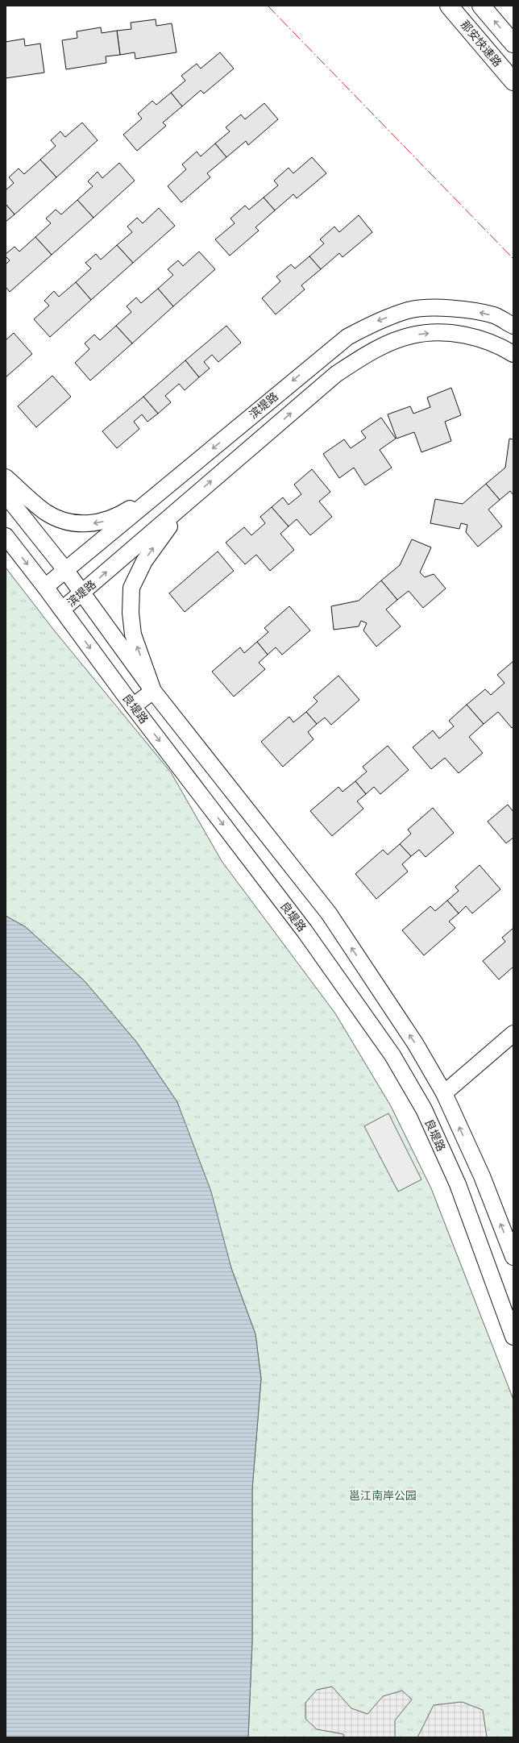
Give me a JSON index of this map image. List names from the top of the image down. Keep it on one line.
{"streets":{"highway":["那安快速路"],"main road":["滨堤路","良堤路"]},"crossings":[["滨堤路","良堤路"]],"parks":["邕江南岸公园"]}
